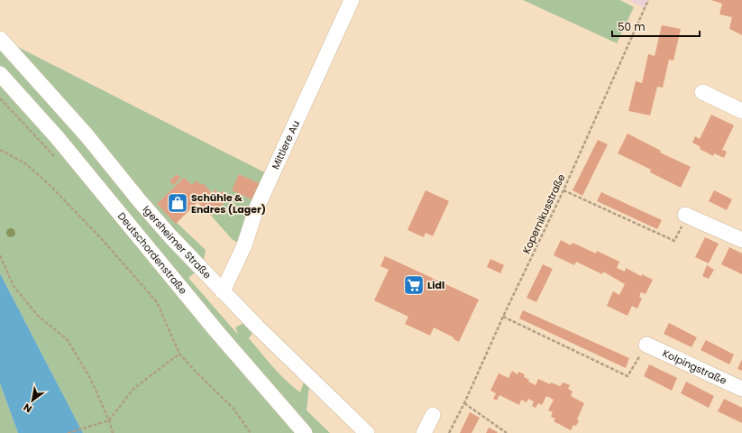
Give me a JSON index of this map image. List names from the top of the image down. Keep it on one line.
{"streets":{"street":["Mittlere Au","Igersheimer Straße","Deutschordenstraße","Kolpingstraße"],"path":["Kopernikusstraße"]},"crossings":[["Mittlere Au","Igersheimer Straße"]],"places":{"shop":["Schühle & Endres (Lager)"],"supermarket":["Lidl"]},"scale_bar":"50 m","north":"bottom left"}
